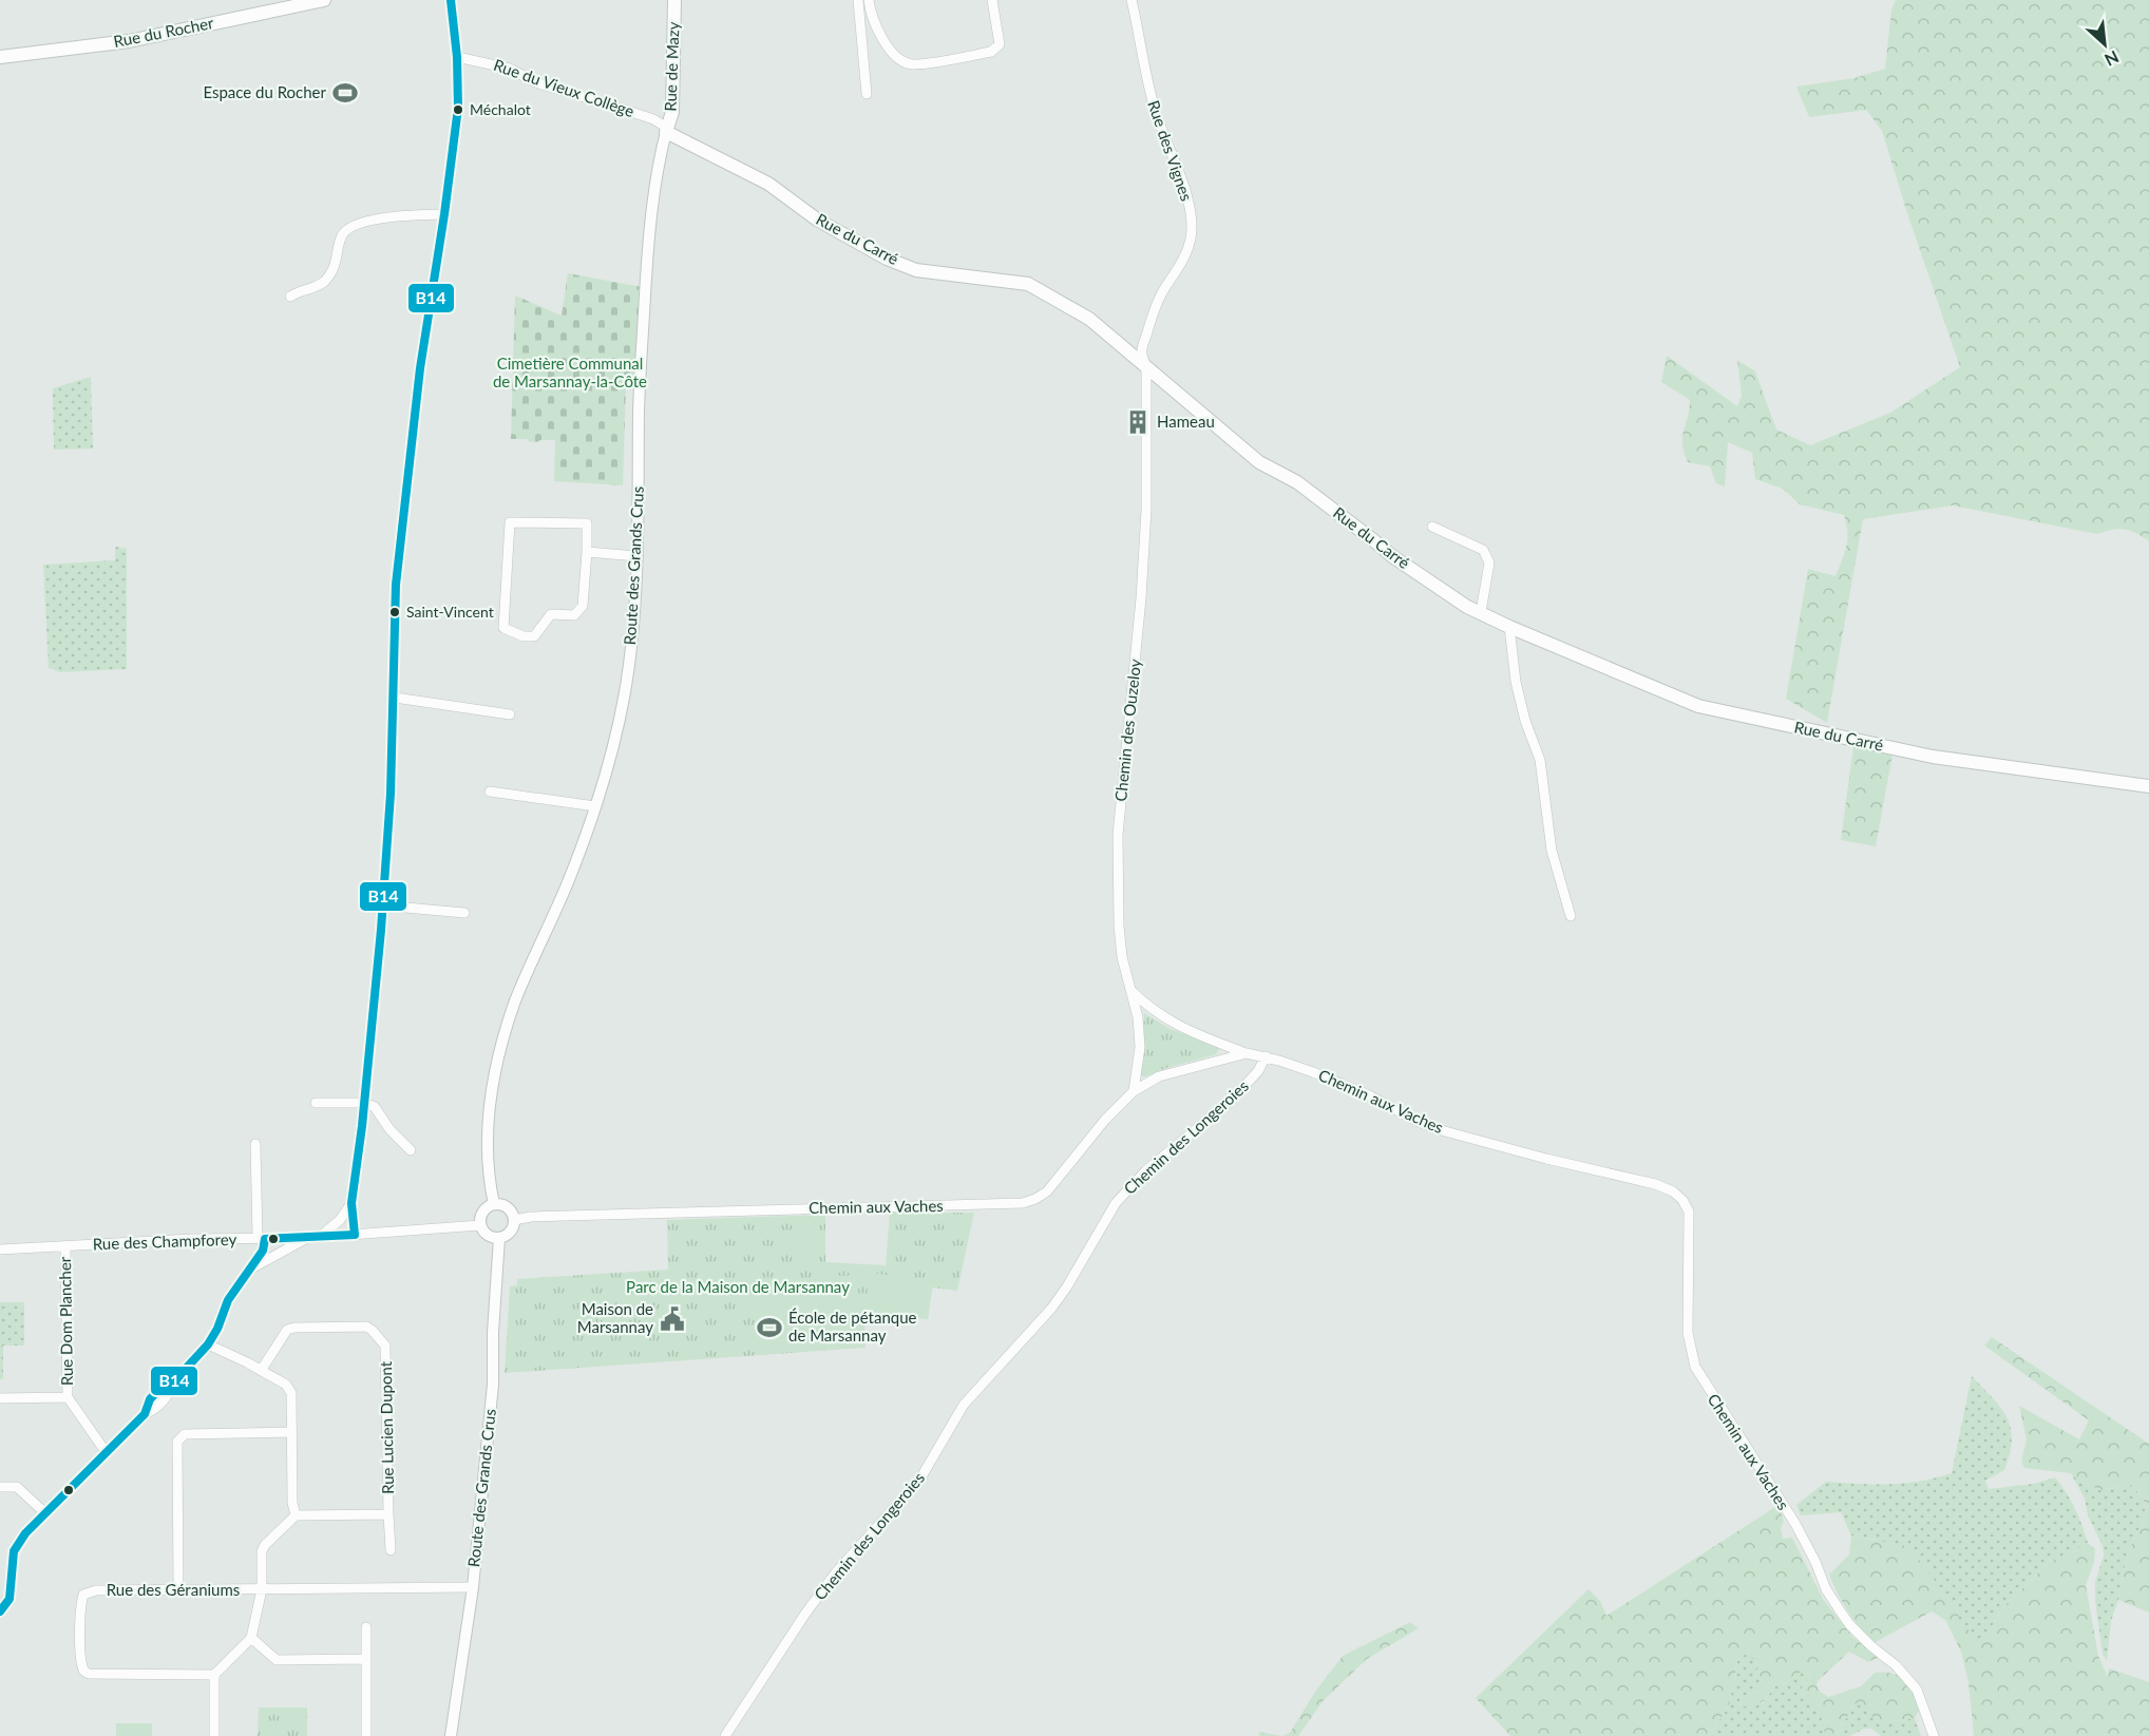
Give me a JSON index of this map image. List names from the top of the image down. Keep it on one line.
{"streets":{"main road":["Rue du Rocher","Rue de Mazy","Rue du Carré"],"street":["Rue du Vieux Collège","Rue des Vignes","Route des Grands Crus","Chemin des Ouzeloy","Chemin aux Vaches","Chemin des Longeroies","Rue des Champforey","Rue Dom Plancher","Rue Lucien Dupont","Rue des Géraniums"]},"crossings":[["Rue de Mazy","Rue du Vieux Collège"],["Rue de Mazy","Rue du Carré"],["Rue de Mazy","Route des Grands Crus"],["Rue du Vieux Collège","Rue du Carré"],["Rue du Vieux Collège","Route des Grands Crus"],["Rue des Vignes","Rue du Carré"],["Rue des Vignes","Chemin des Ouzeloy"],["Rue du Carré","Route des Grands Crus"],["Rue du Carré","Chemin des Ouzeloy"],["Route des Grands Crus","Chemin aux Vaches"],["Route des Grands Crus","Rue des Champforey"],["Route des Grands Crus","Rue des Géraniums"],["Chemin des Ouzeloy","Chemin aux Vaches"],["Chemin aux Vaches","Chemin des Longeroies"],["Chemin aux Vaches","Rue des Champforey"],["Rue des Champforey","Rue Dom Plancher"]],"parks":["Cimetière Communal de Marsannay-la-Côte","Parc de la Maison de Marsannay"],"places":{"sports":["Espace du Rocher","École de pétanque de Marsannay"],"other":["Méchalot","Saint-Vincent"],"building":["Hameau"],"public building":["Maison de Marsannay"]},"lines":["transit line B14"],"north":"bottom right"}
